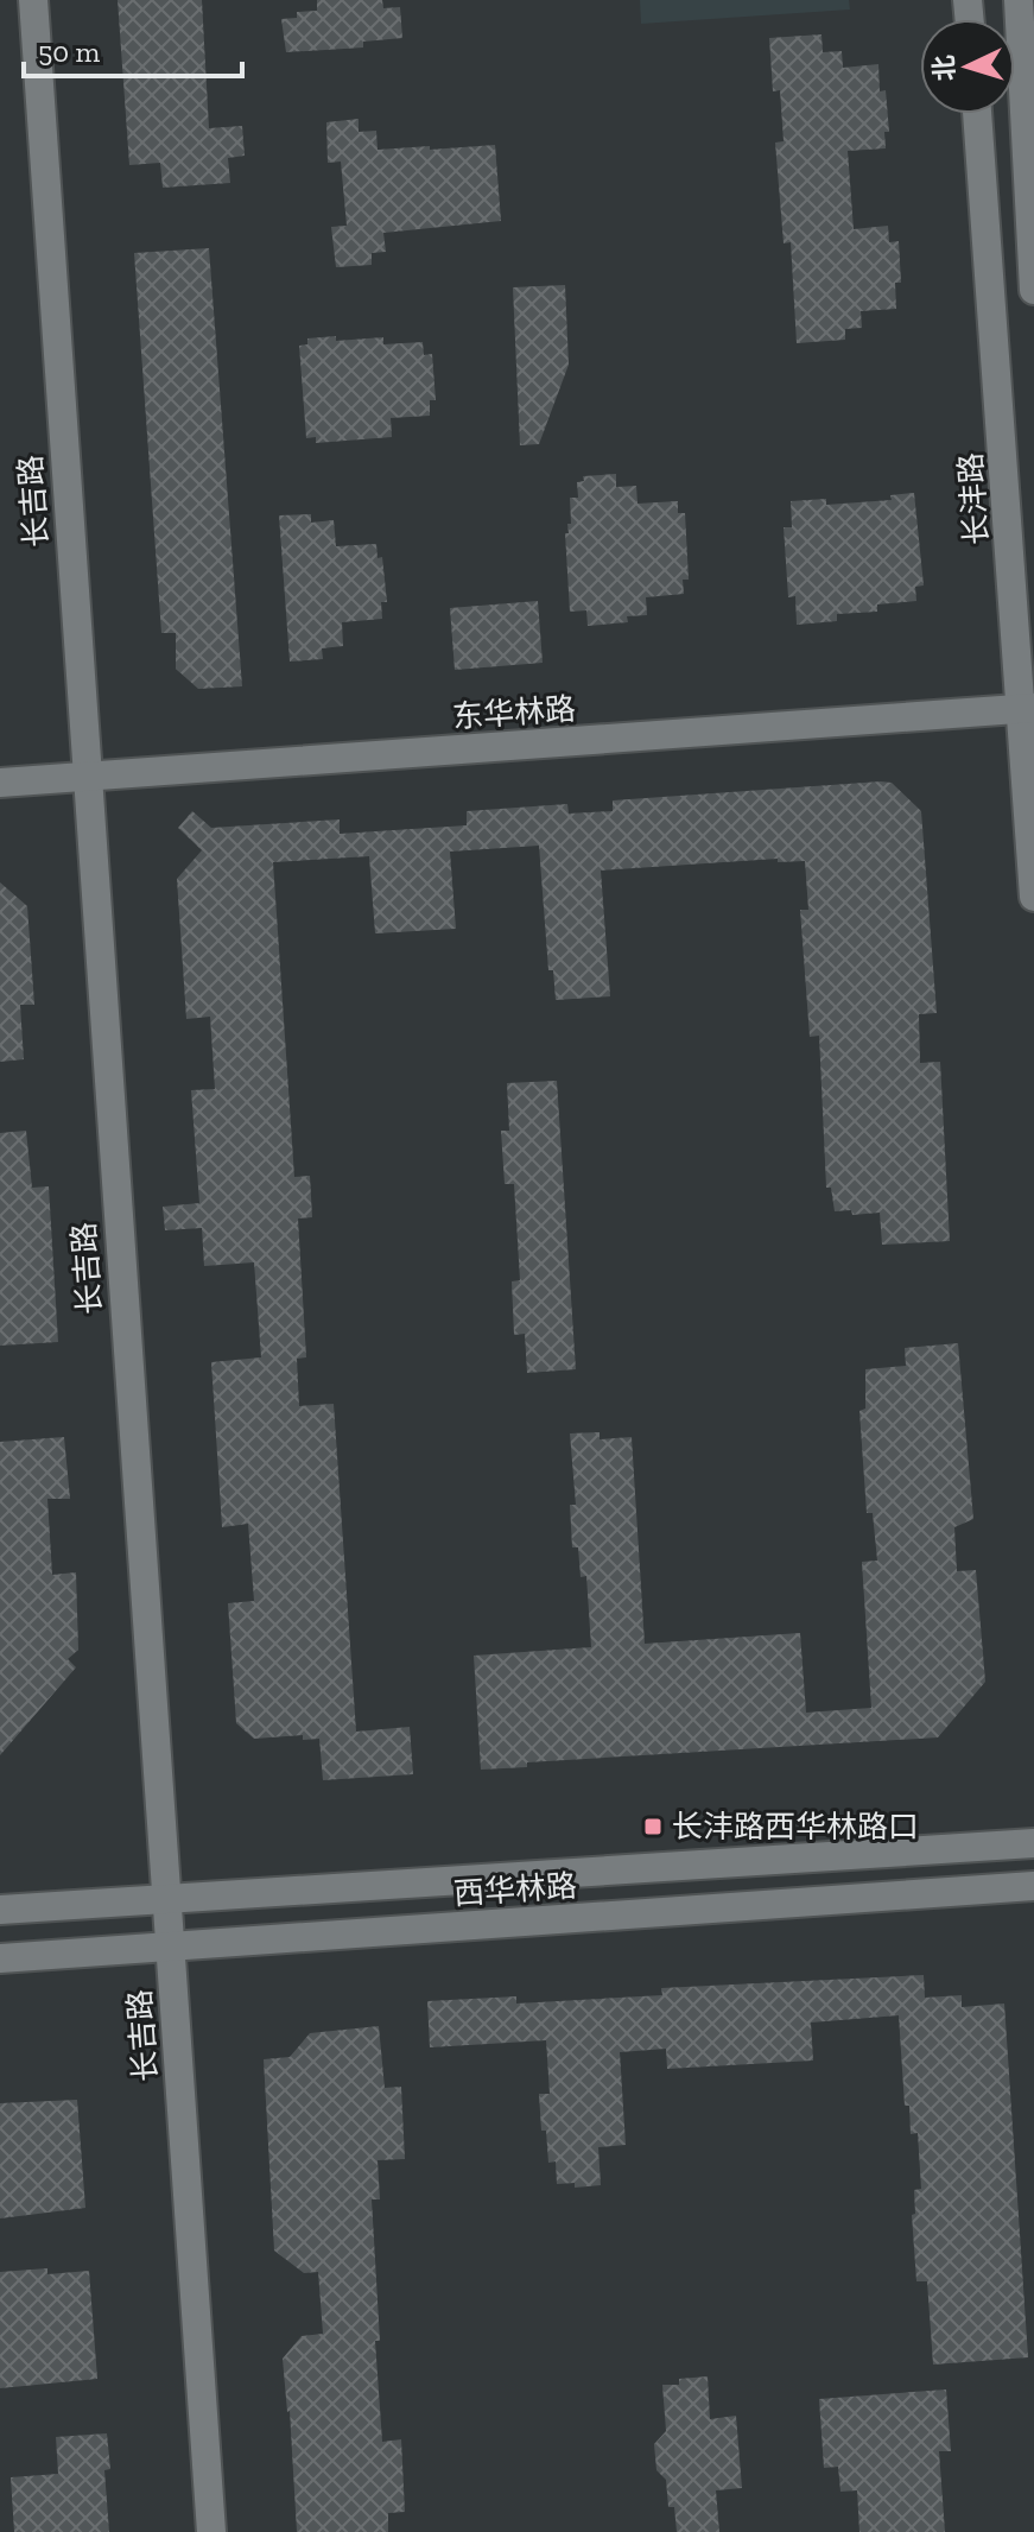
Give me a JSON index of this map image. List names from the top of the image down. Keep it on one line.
{"streets":{"street":["长沣路","长吉路","东华林路","西华林路"]},"crossings":[["长沣路","东华林路"],["长吉路","东华林路"],["长吉路","西华林路"]],"places":{"transit":["长沣路西华林路口"]},"scale_bar":"50 m","north":"left"}
